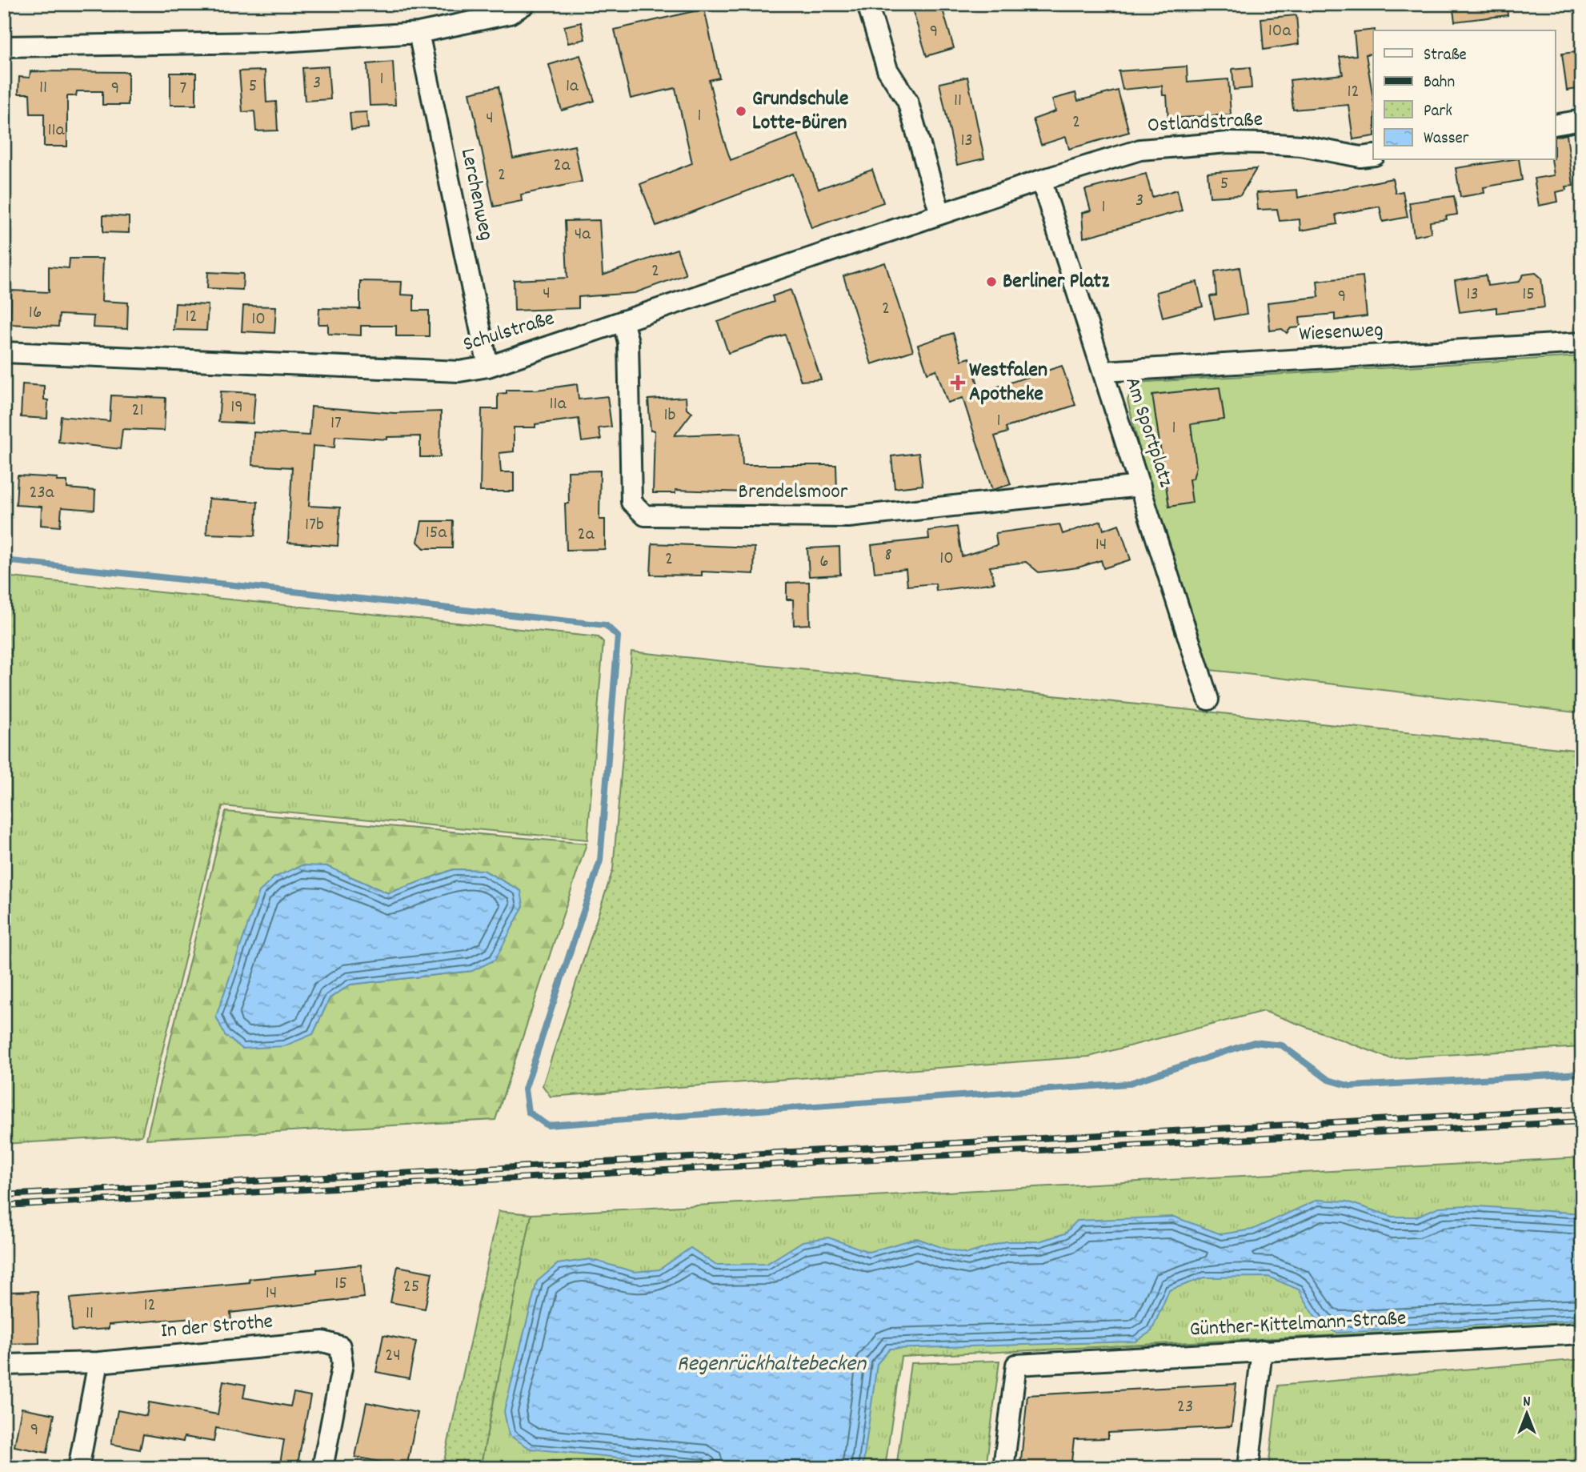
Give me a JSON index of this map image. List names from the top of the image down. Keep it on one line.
{"streets":{"street":["Ostlandstraße","Lerchenweg","Schulstraße","Wiesenweg","Am Sportplatz","Brendelsmoor","Günther-Kittelmann-Straße","In der Strothe"]},"crossings":[["Ostlandstraße","Am Sportplatz"],["Lerchenweg","Schulstraße"],["Schulstraße","Brendelsmoor"],["Wiesenweg","Am Sportplatz"],["Am Sportplatz","Brendelsmoor"]],"water":["Regenrückhaltebecken"],"places":{"other":["Grundschule Lotte-Büren","Berliner Platz"],"health":["Westfalen Apotheke"]},"house_numbers":["10a","9","1","3","5","1a","11","9","7","12","11","1","4","2","11a","13","2a","2","5","3","1","4a","2","4","13","15","9","2","16","12","10","11a","19","21","1b","1","17","1","23a","17b","15a","2a","14","8","10","2","6","15","25","14","12","11","24","23","9"],"legend":["Straße","Bahn","Park","Wasser"],"north":"top"}
